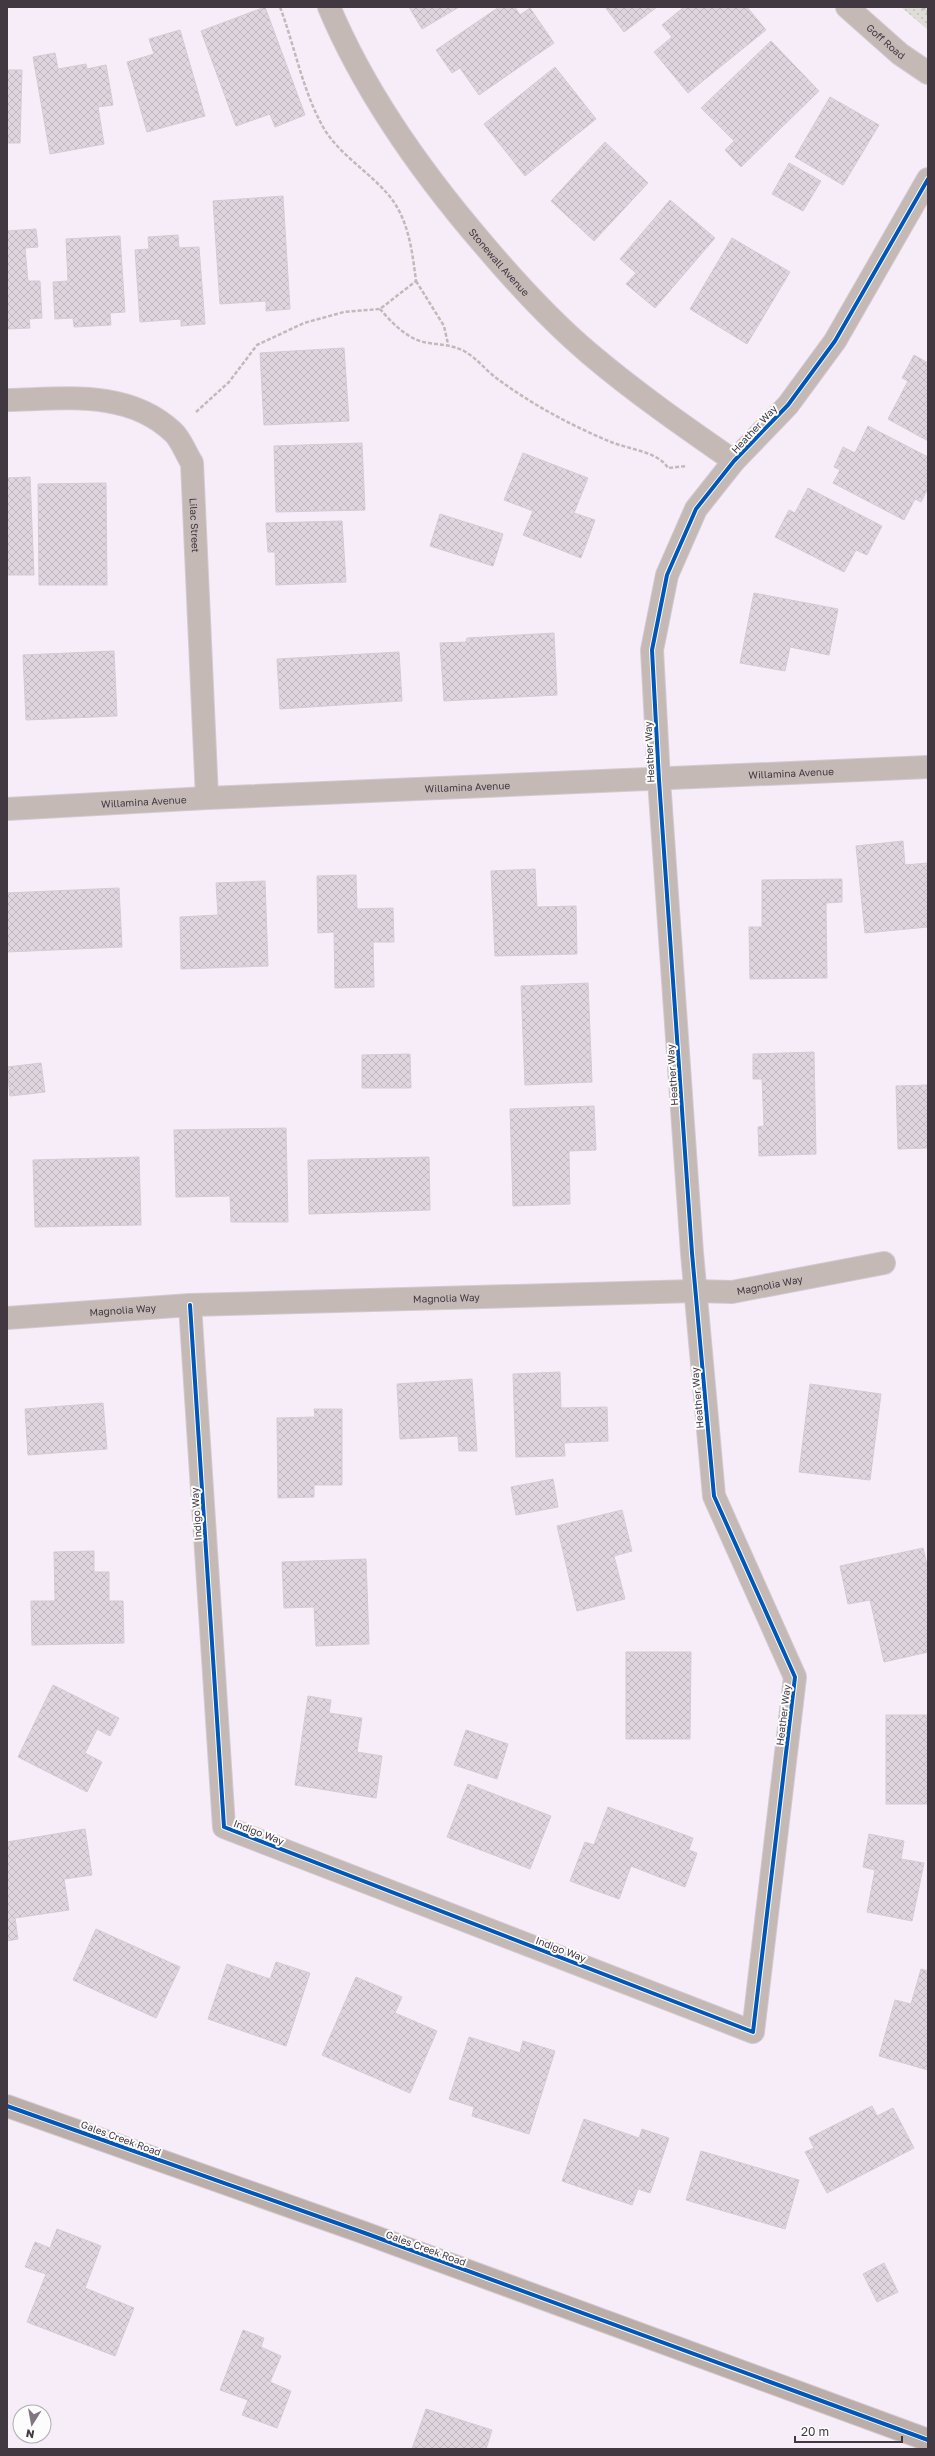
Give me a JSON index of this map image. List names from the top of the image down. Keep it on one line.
{"streets":{"main road":["Gales Creek Road"],"street":["Goff Road","Stonewall Avenue","Heather Way","Lilac Street","Willamina Avenue","Magnolia Way","Indigo Way"]},"crossings":[["Stonewall Avenue","Heather Way"],["Heather Way","Willamina Avenue"],["Heather Way","Magnolia Way"],["Heather Way","Indigo Way"],["Lilac Street","Willamina Avenue"],["Magnolia Way","Indigo Way"]],"scale_bar":"20 m","north":"bottom"}
